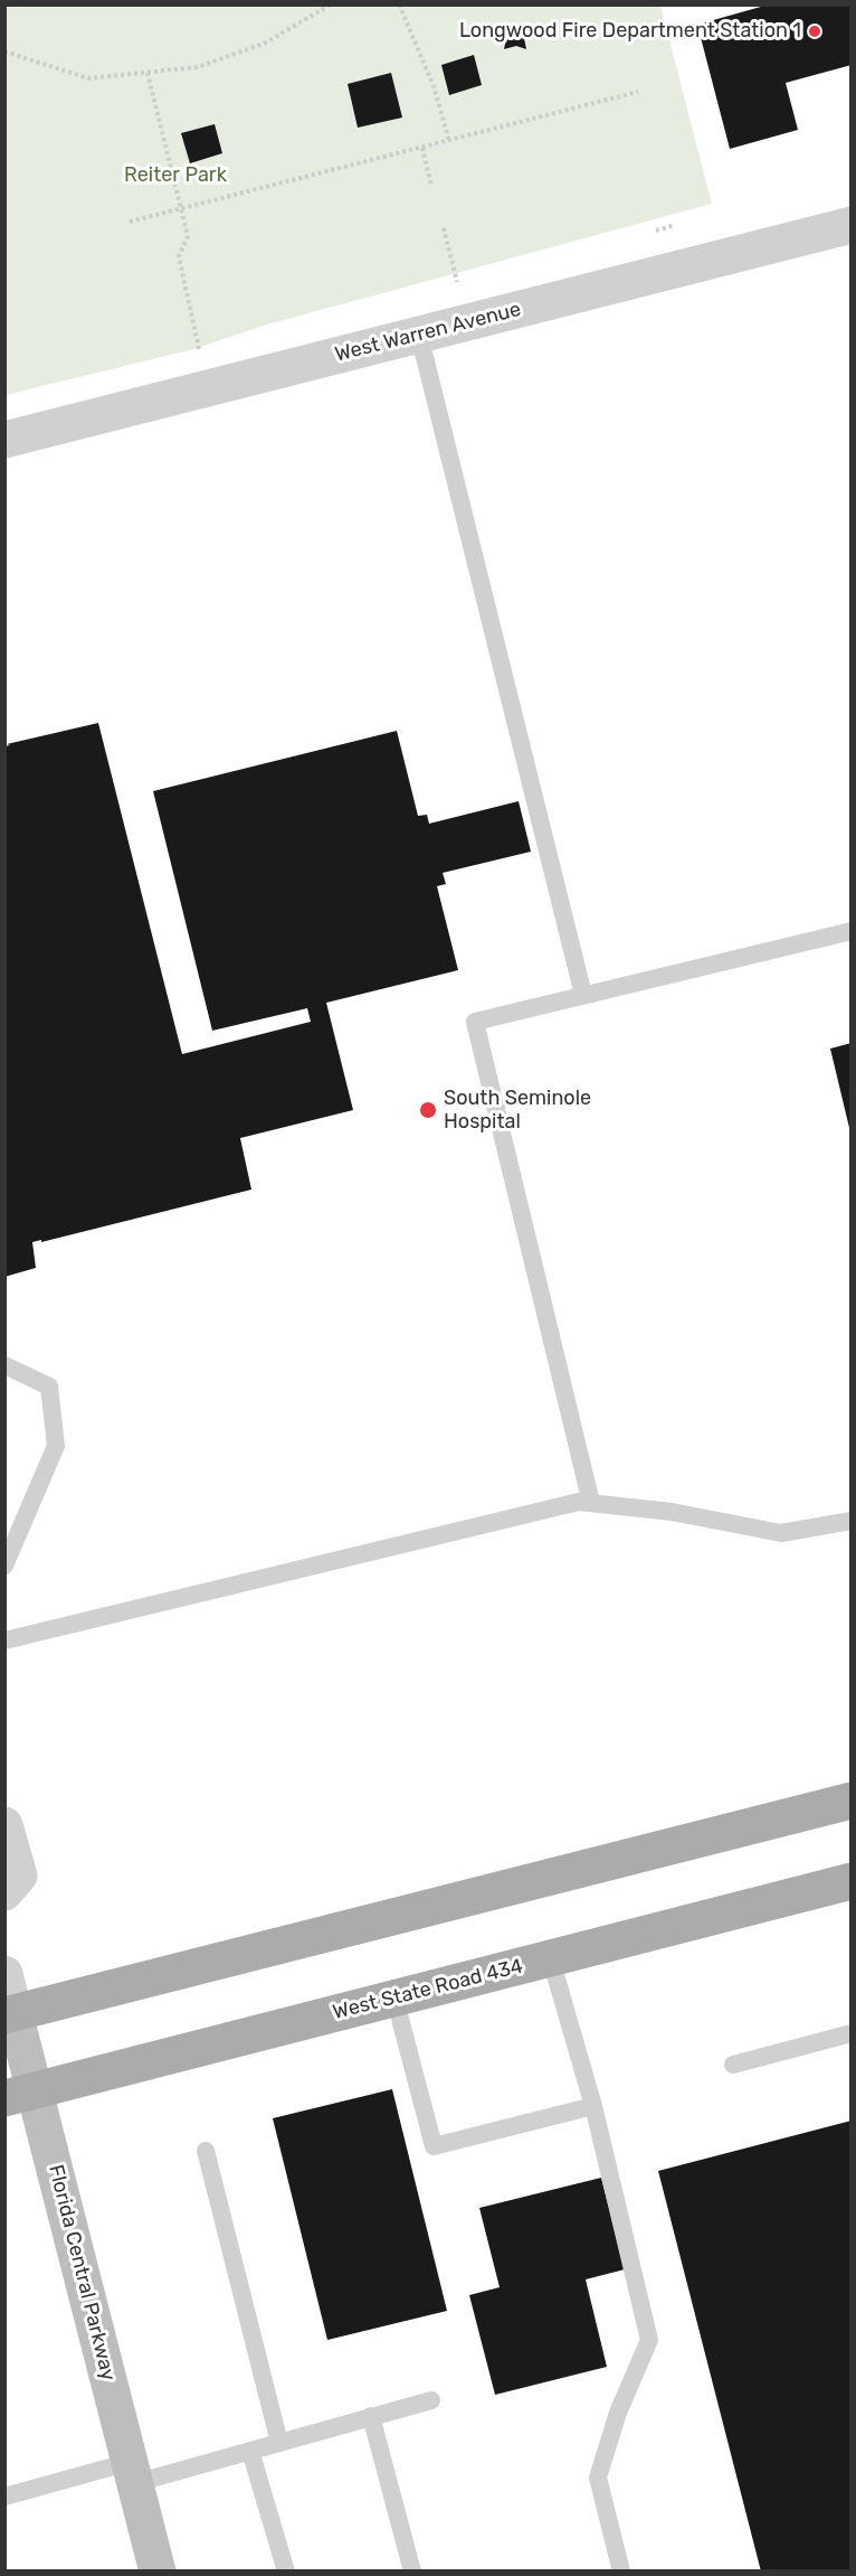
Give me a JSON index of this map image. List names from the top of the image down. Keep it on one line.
{"streets":{"main road":["West State Road 434"],"street":["West Warren Avenue","Florida Central Parkway"]},"crossings":[["West State Road 434","Florida Central Parkway"]],"parks":["Reiter Park"],"places":["Longwood Fire Department Station 1","South Seminole Hospital"]}
